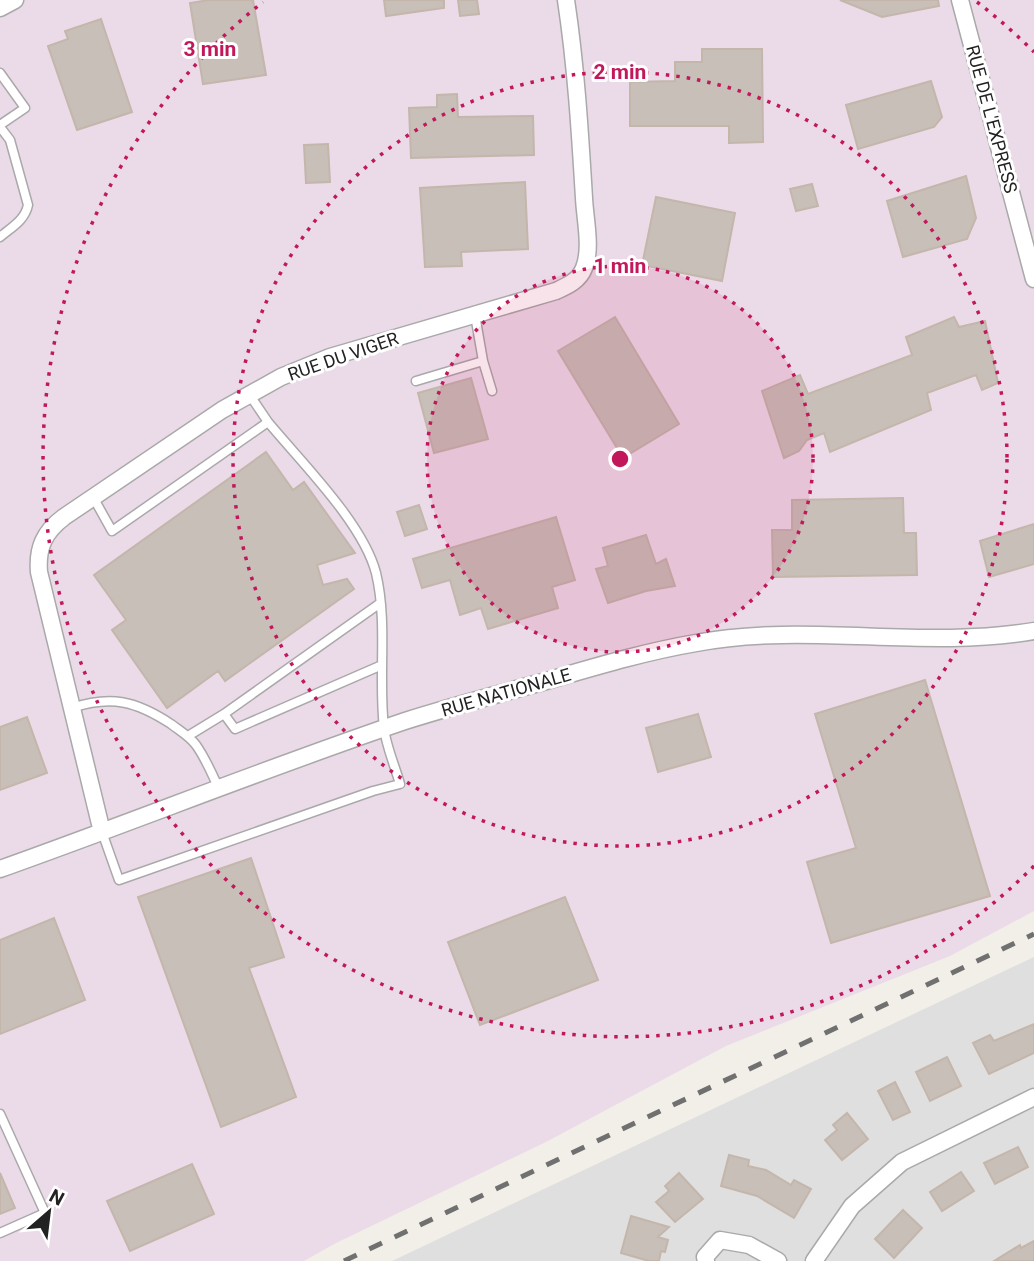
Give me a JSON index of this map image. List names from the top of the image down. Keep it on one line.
{"streets":{"street":["RUE DE L'EXPRESS","RUE DU VIGER","RUE NATIONALE"]},"crossings":[["RUE DU VIGER","RUE NATIONALE"]],"north":"top right","rings":["3 min","2 min","1 min"]}
